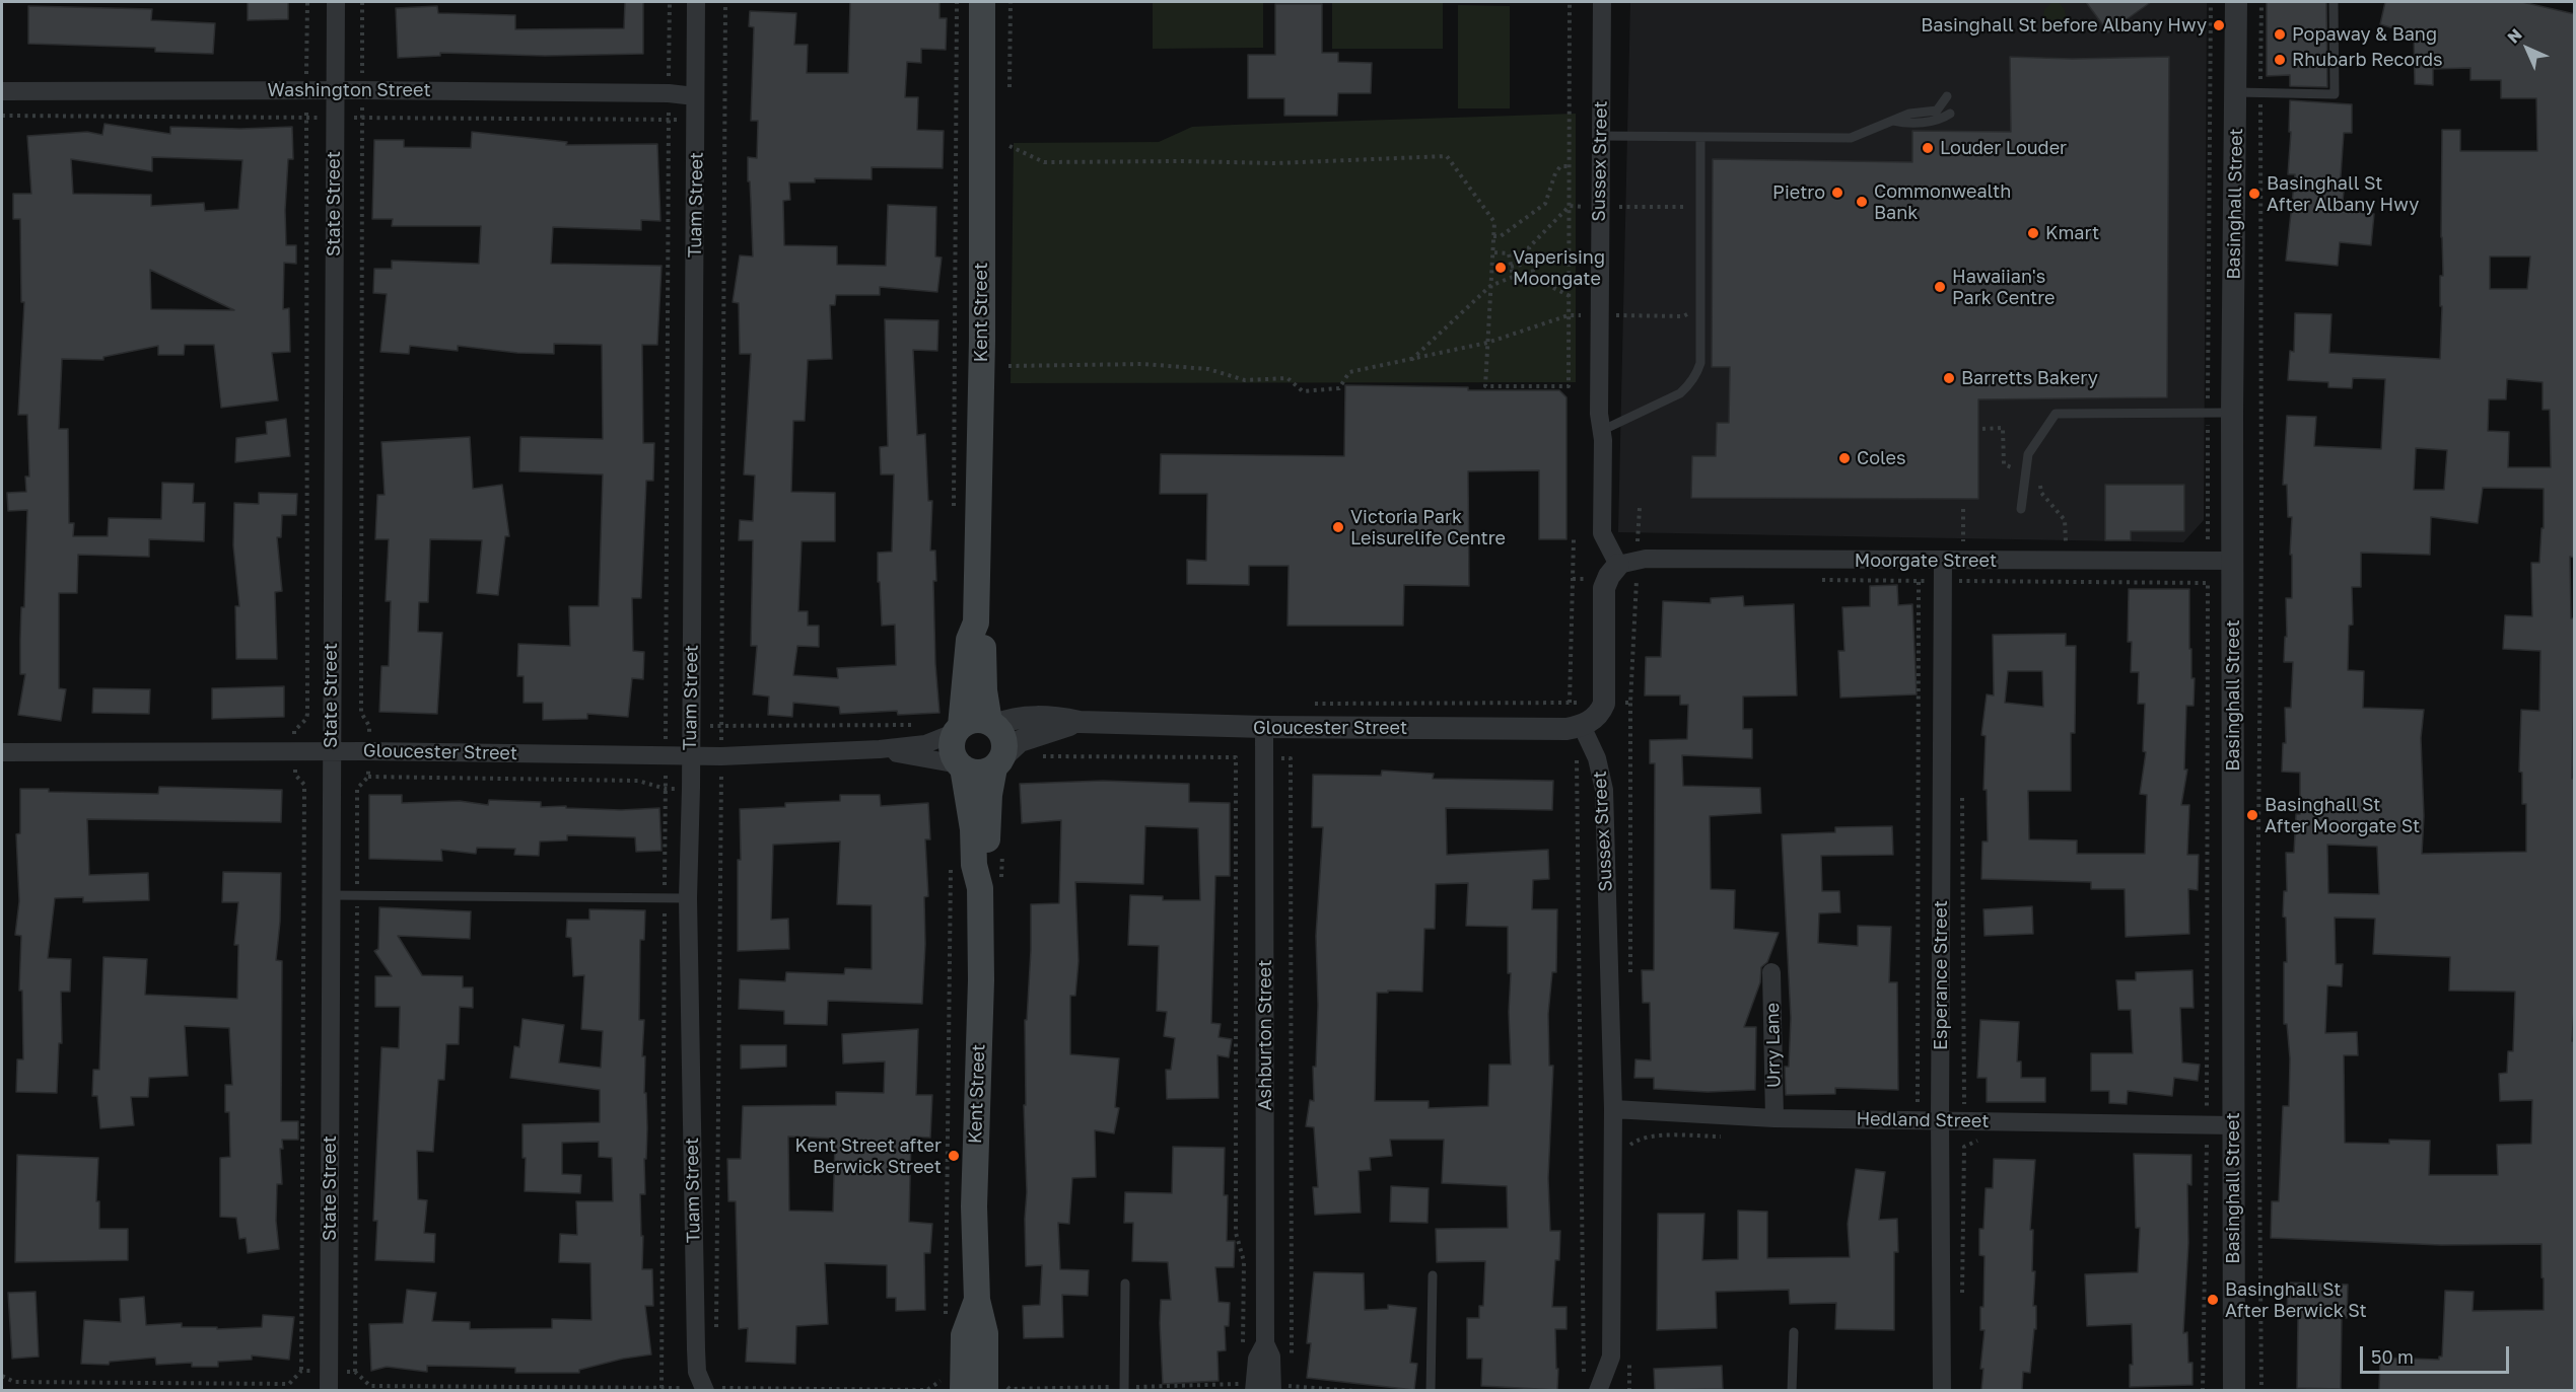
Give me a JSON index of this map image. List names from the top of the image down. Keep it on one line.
{"streets":{"main road":["Kent Street"],"street":["Washington Street","Sussex Street","State Street","Basinghall Street","Tuam Street","Moorgate Street","Gloucester Street","Esperance Street","Ashburton Street","Urry Lane","Hedland Street"]},"crossings":[["Washington Street","State Street"],["Washington Street","Tuam Street"],["Sussex Street","Moorgate Street"],["Sussex Street","Gloucester Street"],["Sussex Street","Hedland Street"],["State Street","Gloucester Street"],["Basinghall Street","Moorgate Street"],["Basinghall Street","Hedland Street"],["Tuam Street","Gloucester Street"],["Kent Street","Gloucester Street"],["Moorgate Street","Esperance Street"],["Gloucester Street","Ashburton Street"],["Esperance Street","Hedland Street"],["Urry Lane","Hedland Street"]],"places":["Basinghall St before Albany Hwy","Popaway & Bang","Rhubarb Records","Louder Louder","Pietro","Basinghall St After Albany Hwy","Commonwealth Bank","Kmart","Vaperising Moongate","Hawaiian's Park Centre","Barretts Bakery","Coles","Victoria Park Leisurelife Centre","Basinghall St After Moorgate St","Kent Street after Berwick Street","Basinghall St After Berwick St"],"scale_bar":"50 m","north":"top left"}
